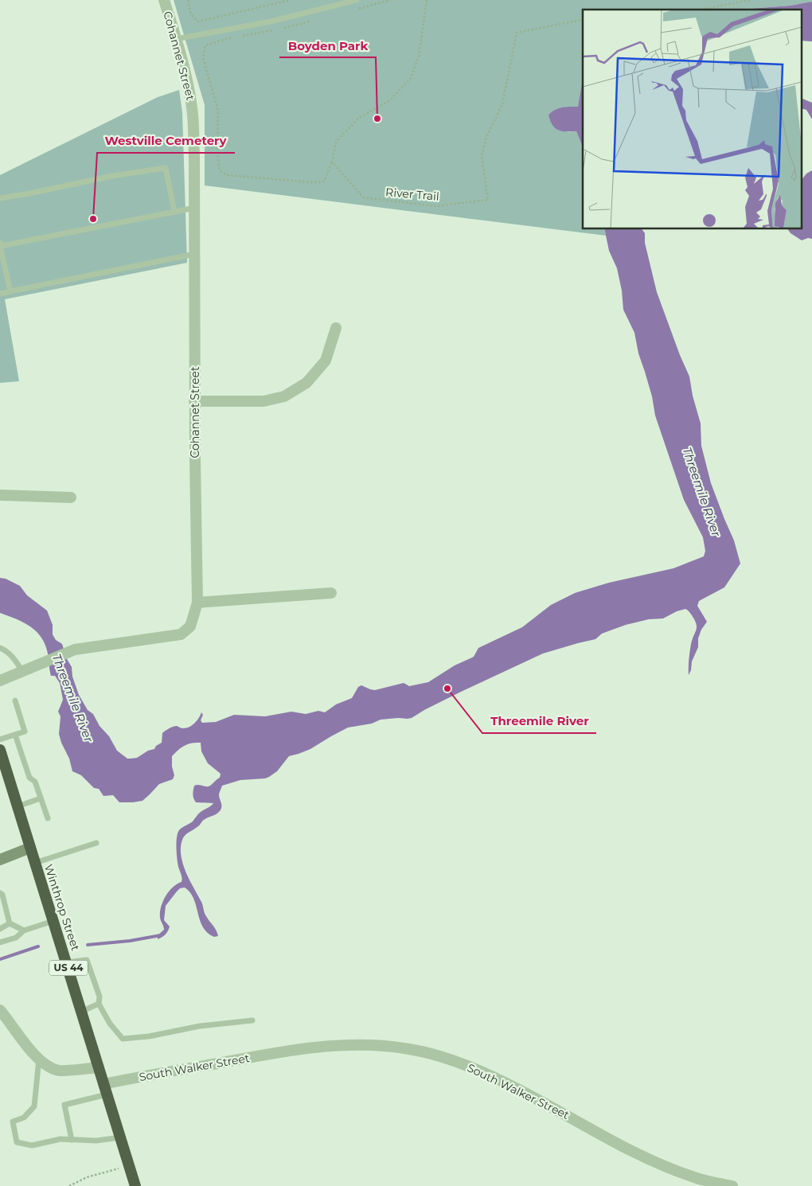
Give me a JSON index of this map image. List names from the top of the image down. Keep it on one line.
{"streets":{"highway":["Winthrop Street","US 44"],"street":["Cohannet Street","South Walker Street"],"path":["River Trail"]},"crossings":[["Winthrop Street","South Walker Street"]],"water":["Threemile River"],"places":["Boyden Park","Westville Cemetery","Threemile River"]}
